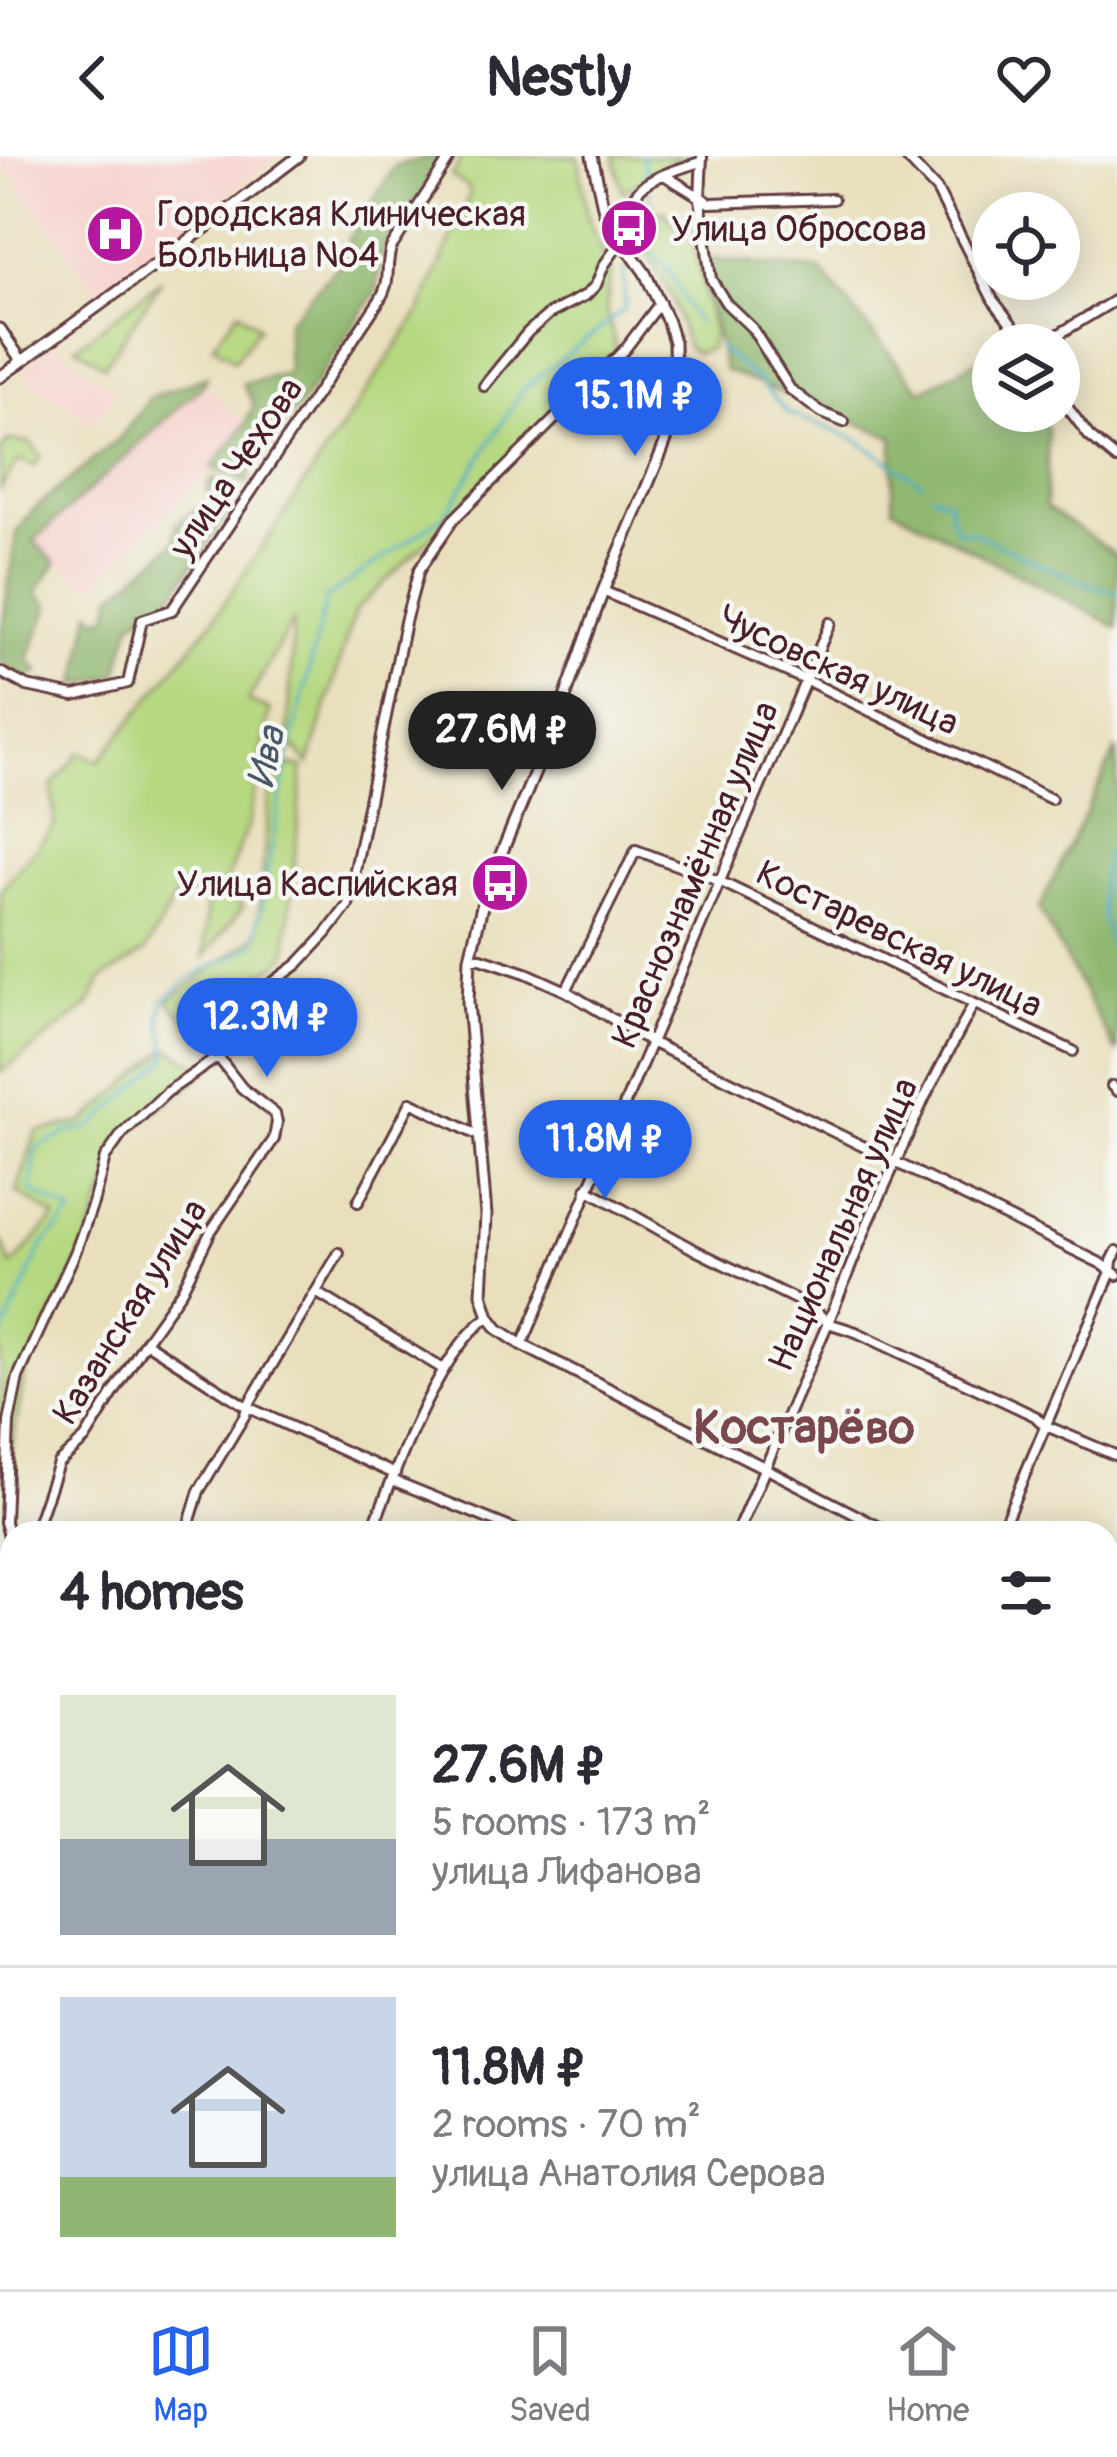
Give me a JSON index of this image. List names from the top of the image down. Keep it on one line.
{"streets":{"street":["улица Чехова","Чусовская улица","Краснознамённая улица","Костаревская улица","Национальная улица","Казанская улица"]},"crossings":[["Чусовская улица","Краснознамённая улица"],["Краснознамённая улица","Костаревская улица"],["Костаревская улица","Национальная улица"]],"districts":["Костарёво"],"water":["Ива"],"places":{"bus stop":["Улица Обросова","Улица Каспийская"],"hospital":["Городская Клиническая Больница №4"]},"page":{"header":"Nestly","price":["15.1M ₽","27.6M ₽","12.3M ₽","11.8M ₽"],"heading":"4 homes","list":[{"name":"27.6M ₽","note":"5 rooms · 173 m² · улица Лифанова"},{"name":"11.8M ₽","note":"2 rooms · 70 m² · улица Анатолия Серова"}],"tabs":["Map","Saved","Home"]}}
